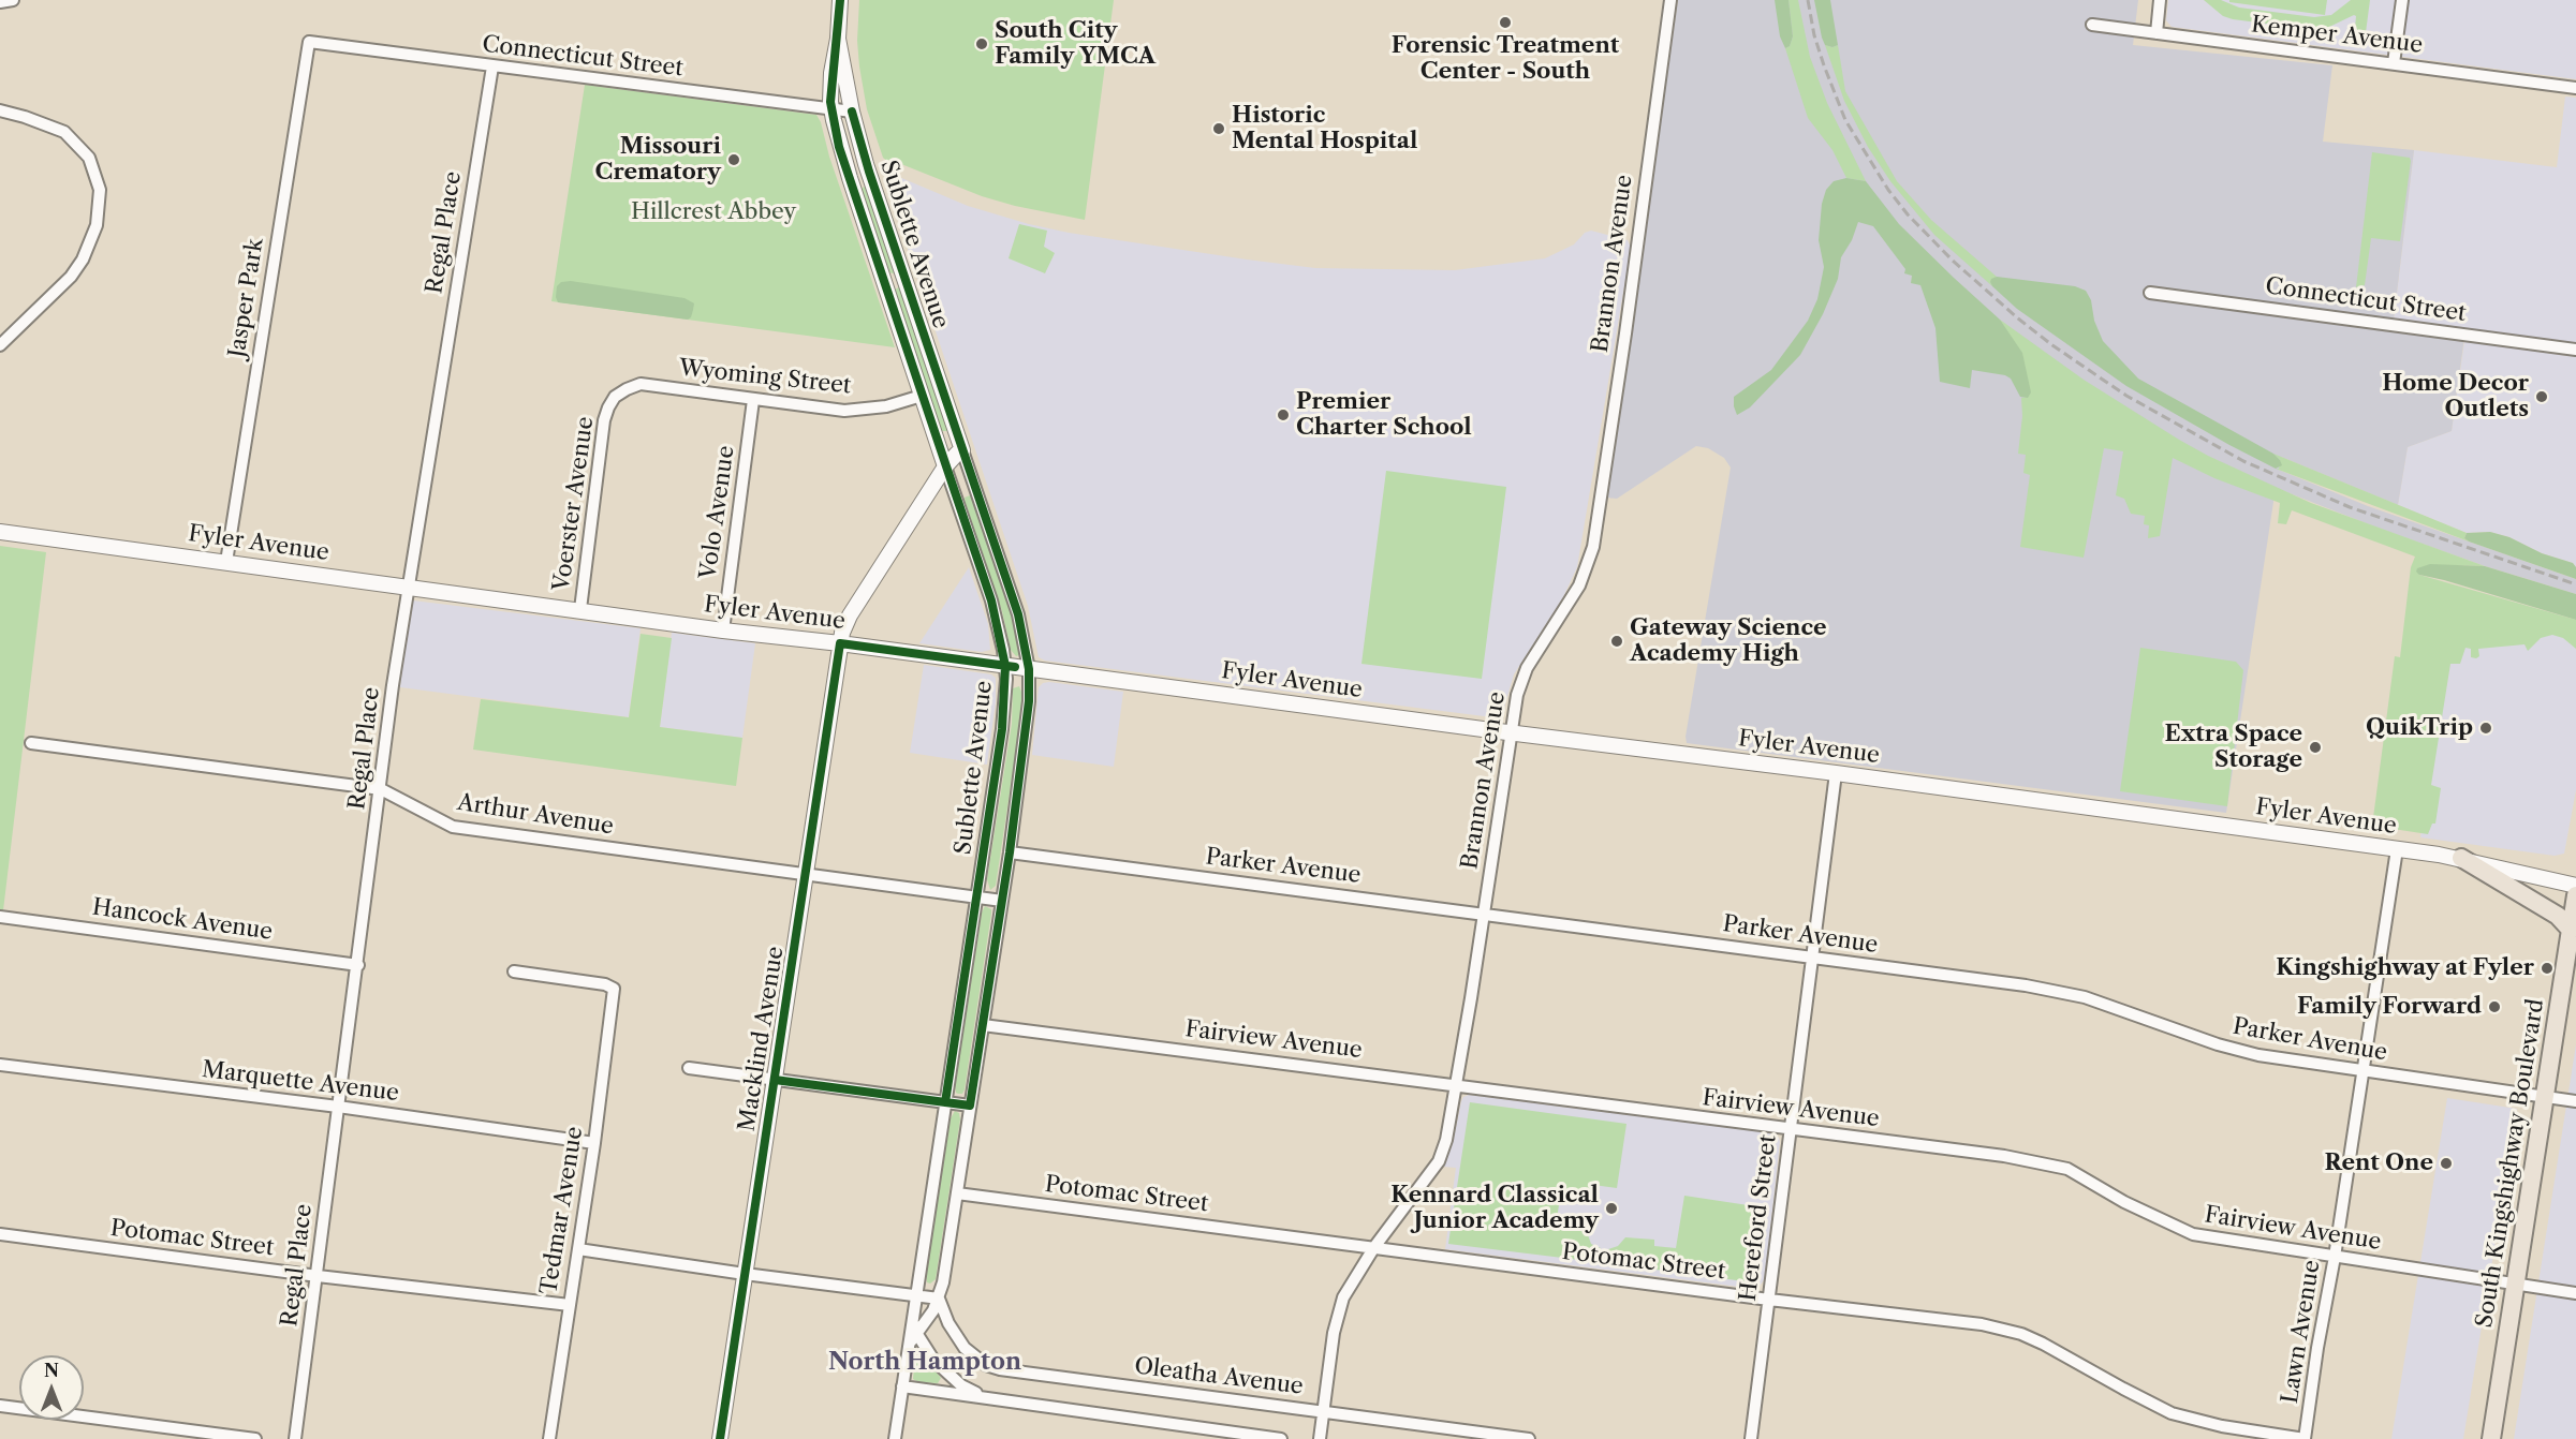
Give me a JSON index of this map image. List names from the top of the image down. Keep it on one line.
{"streets":{"main road":["South Kingshighway Boulevard"],"street":["Kemper Avenue","Connecticut Street","Regal Place","Sublette Avenue","Brannon Avenue","Jasper Park","Wyoming Street","Voerster Avenue","Volo Avenue","Fyler Avenue","Arthur Avenue","Parker Avenue","Hancock Avenue","Macklind Avenue","Fairview Avenue","Marquette Avenue","Potomac Street","Tedmar Avenue","Hereford Street","Lawn Avenue","Oleatha Avenue"]},"crossings":[["Connecticut Street","Regal Place"],["Connecticut Street","Sublette Avenue"],["Connecticut Street","Jasper Park"],["Regal Place","Fyler Avenue"],["Regal Place","Arthur Avenue"],["Regal Place","Hancock Avenue"],["Regal Place","Marquette Avenue"],["Regal Place","Potomac Street"],["Sublette Avenue","Wyoming Street"],["Sublette Avenue","Fyler Avenue"],["Sublette Avenue","Arthur Avenue"],["Sublette Avenue","Parker Avenue"],["Sublette Avenue","Macklind Avenue"],["Sublette Avenue","Fairview Avenue"],["Sublette Avenue","Potomac Street"],["Sublette Avenue","Oleatha Avenue"],["Brannon Avenue","Fyler Avenue"],["Brannon Avenue","Parker Avenue"],["Brannon Avenue","Fairview Avenue"],["Brannon Avenue","Potomac Street"],["Brannon Avenue","Oleatha Avenue"],["Jasper Park","Fyler Avenue"],["Wyoming Street","Voerster Avenue"],["Wyoming Street","Volo Avenue"],["Voerster Avenue","Fyler Avenue"],["Volo Avenue","Fyler Avenue"],["Fyler Avenue","Macklind Avenue"],["Fyler Avenue","Hereford Street"],["Fyler Avenue","Lawn Avenue"],["Arthur Avenue","Macklind Avenue"],["Parker Avenue","South Kingshighway Boulevard"],["Parker Avenue","Hereford Street"],["Parker Avenue","Lawn Avenue"],["Fairview Avenue","South Kingshighway Boulevard"],["Fairview Avenue","Hereford Street"],["Fairview Avenue","Lawn Avenue"],["Marquette Avenue","Tedmar Avenue"],["Potomac Street","Tedmar Avenue"],["Potomac Street","Hereford Street"],["Potomac Street","Lawn Avenue"]],"districts":["North Hampton"],"parks":["Hillcrest Abbey"],"places":["Forensic Treatment Center - South","South City Family YMCA","Historic Mental Hospital","Missouri Crematory","Home Decor Outlets","Premier Charter School","Gateway Science Academy High","QuikTrip","Extra Space Storage","Kingshighway at Fyler","Family Forward","Rent One","Kennard Classical Junior Academy"],"north":"top"}
